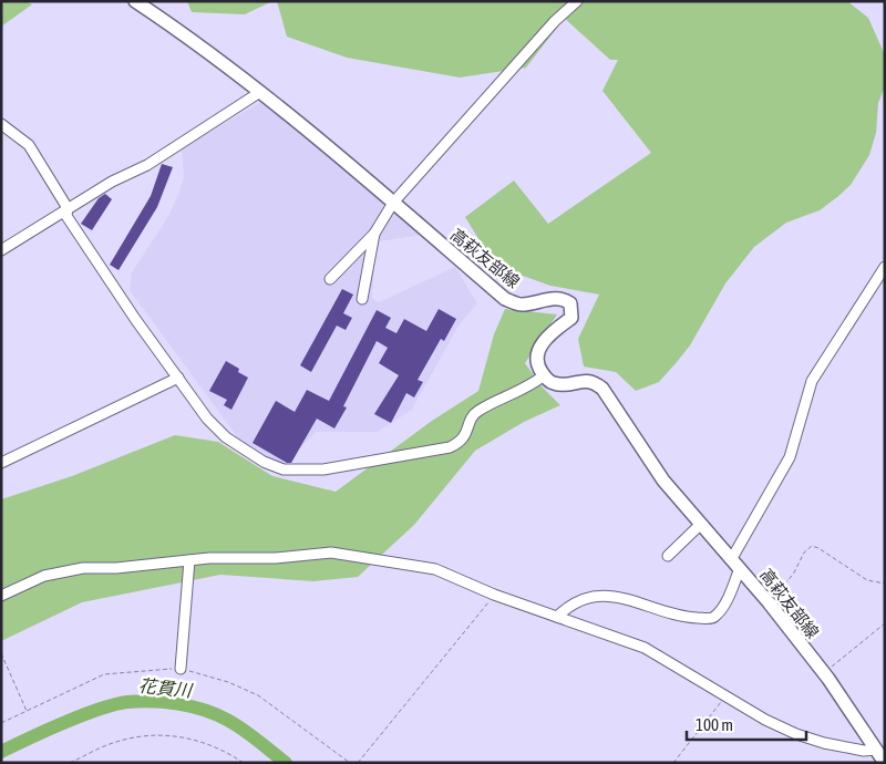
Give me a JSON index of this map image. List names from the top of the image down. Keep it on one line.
{"streets":{"main road":["高萩友部線"]},"water":["花貫川"],"scale_bar":"100 m"}
